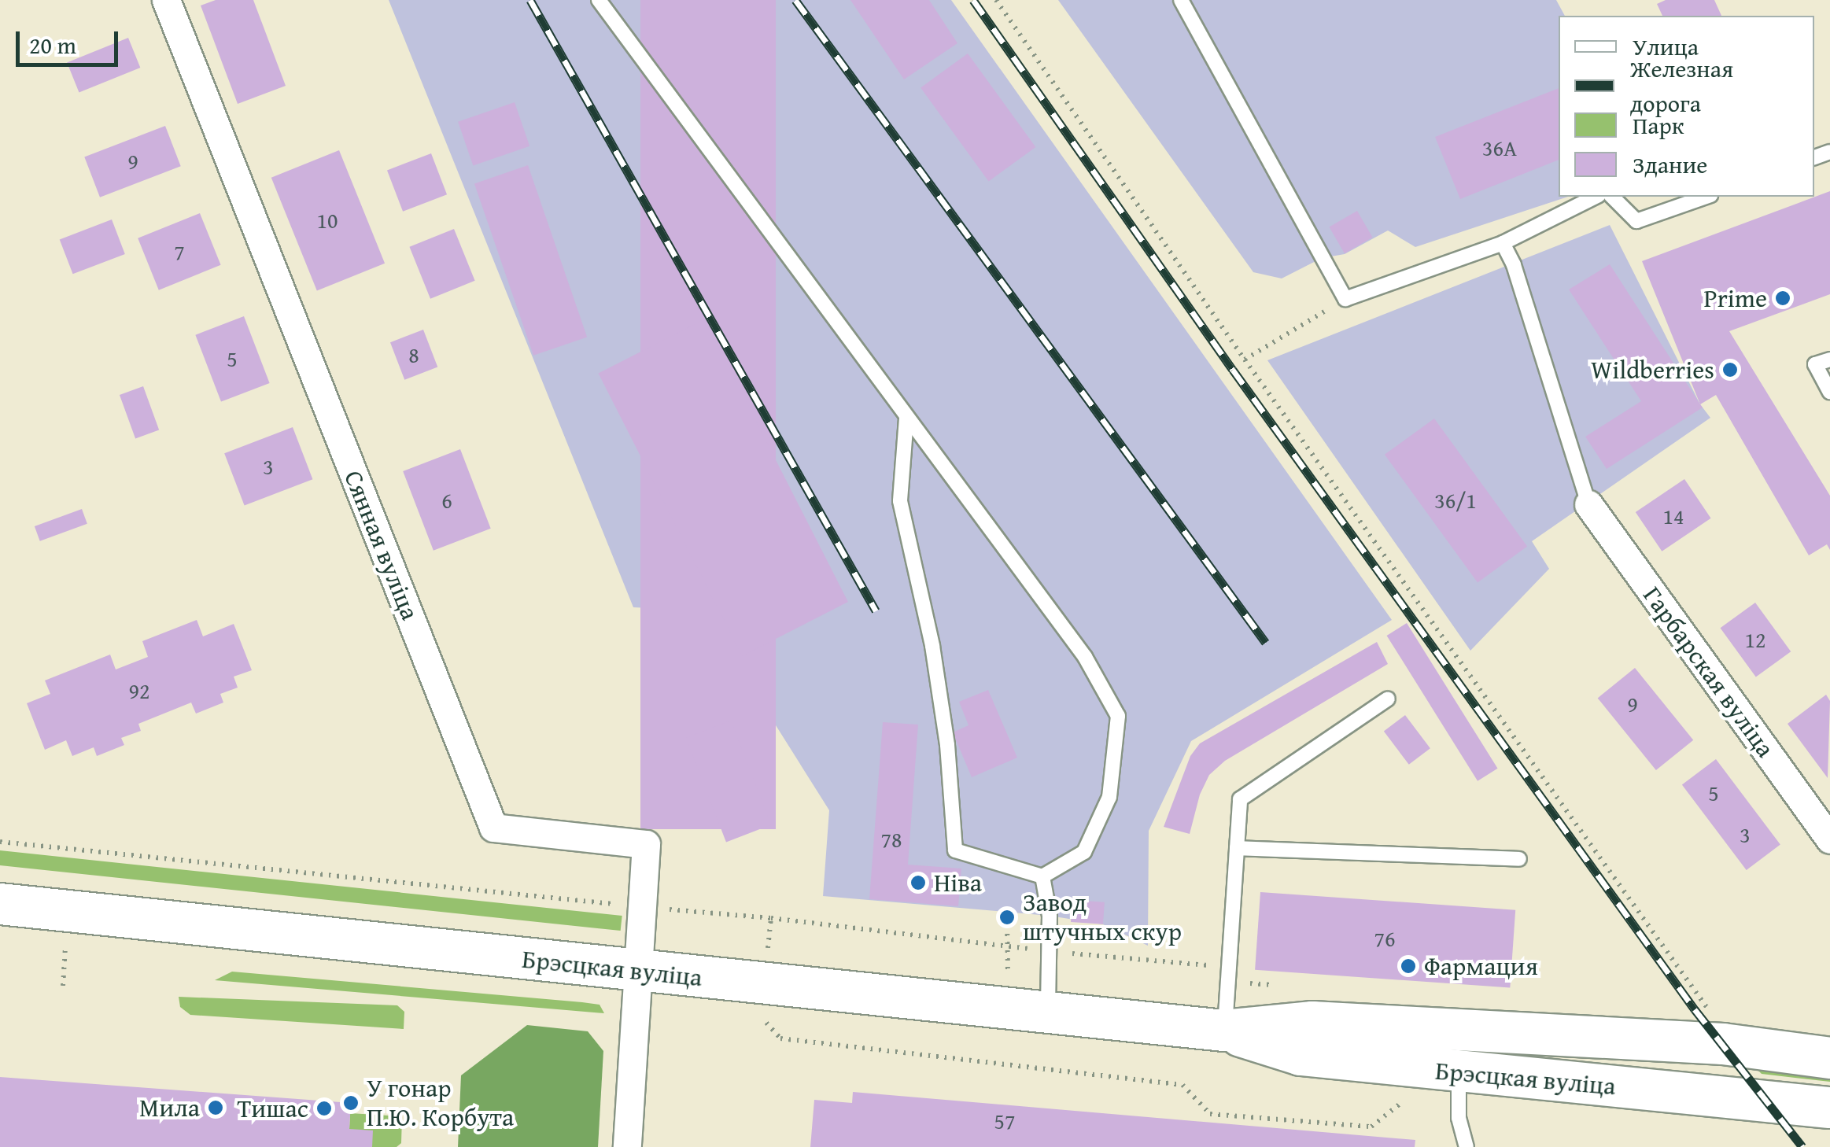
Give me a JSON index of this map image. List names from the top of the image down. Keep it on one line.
{"streets":{"main road":["Брэсцкая вуліца"],"street":["Сянная вуліца","Гарбарская вуліца"]},"crossings":[["Сянная вуліца","Брэсцкая вуліца"]],"places":["Prime","Wildberries","Ніва","Завод штучных скур","Фармация","У гонар П.Ю. Корбута","Мила","Тишас"],"house_numbers":["36А","9","10","7","8","5","3","6","36/1","14","12","92","9","5","3","78","76","57"],"legend":["Улица","Железная дорога","Парк","Здание"],"scale_bar":"20 m"}
